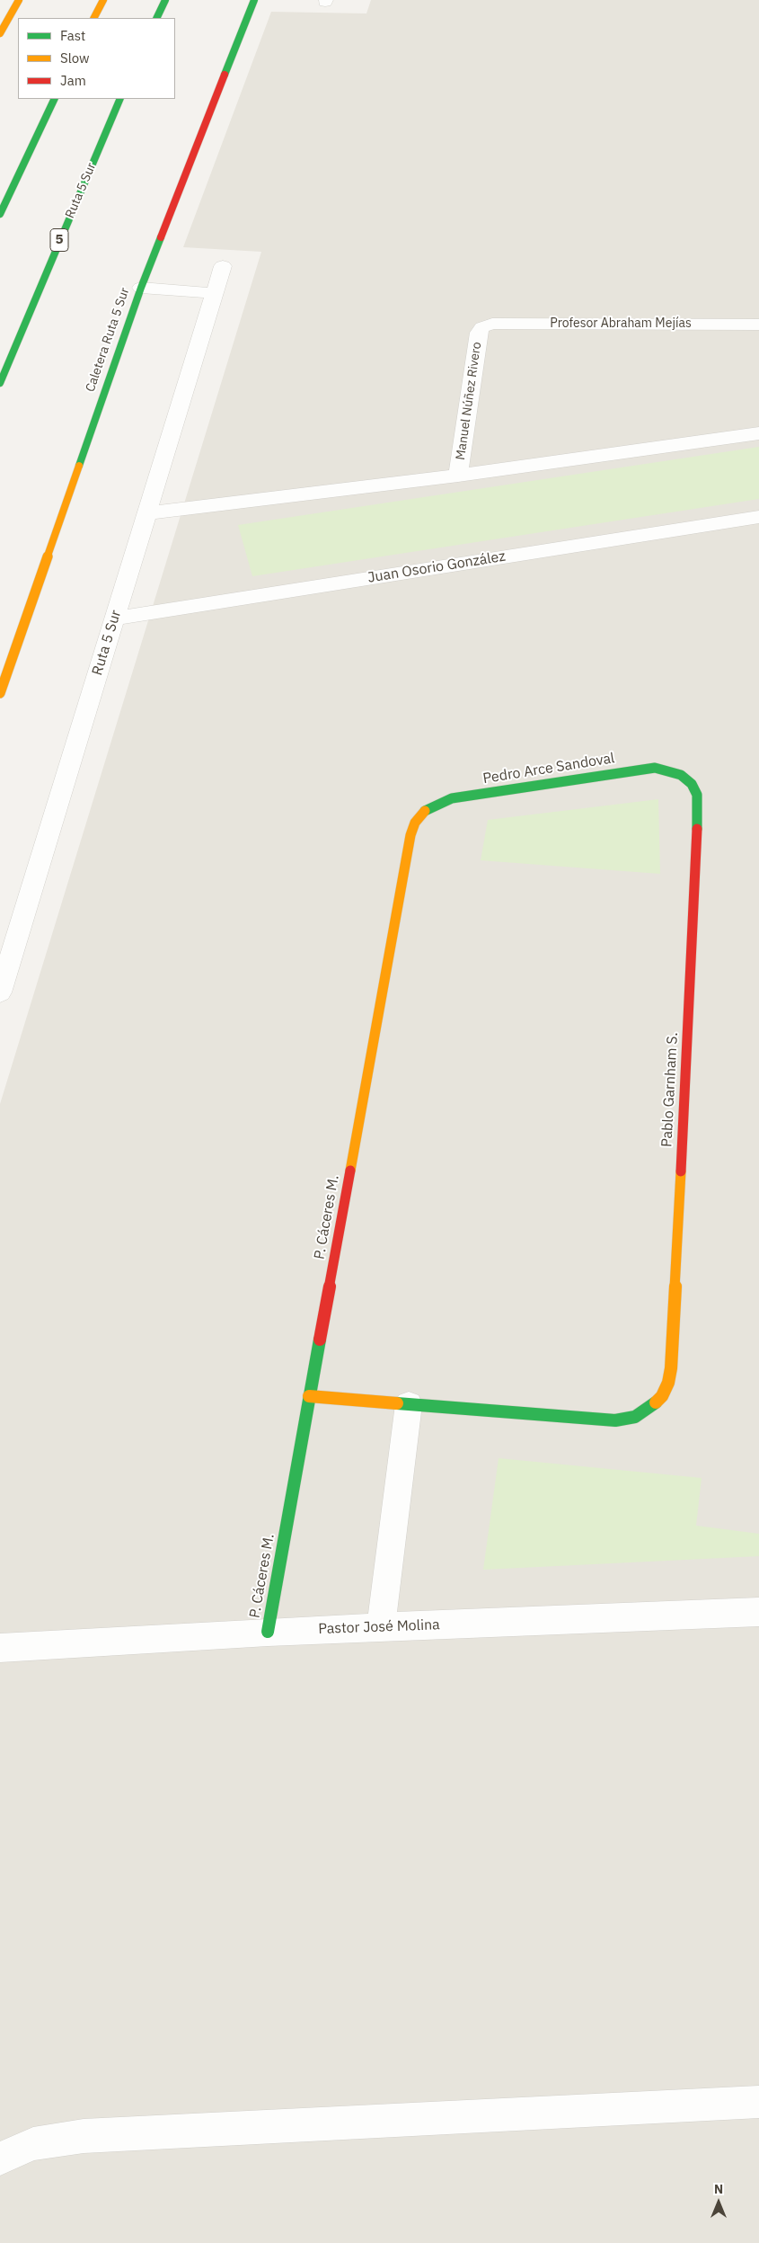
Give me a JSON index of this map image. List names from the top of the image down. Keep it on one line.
{"streets":{"main road":["Ruta 5 Sur","5","Caletera Ruta 5 Sur","Pedro Arce Sandoval","Pablo Garnham S.","P. Cáceres M."],"street":["Profesor Abraham Mejías","Manuel Núñez Rivero","Juan Osorio González","Pastor José Molina"]},"crossings":[["Ruta 5 Sur","Juan Osorio González"],["Profesor Abraham Mejías","Manuel Núñez Rivero"],["Pedro Arce Sandoval","Pablo Garnham S."],["Pedro Arce Sandoval","P. Cáceres M."],["P. Cáceres M.","Pastor José Molina"]],"legend":["Fast","Slow","Jam"],"north":"top"}
